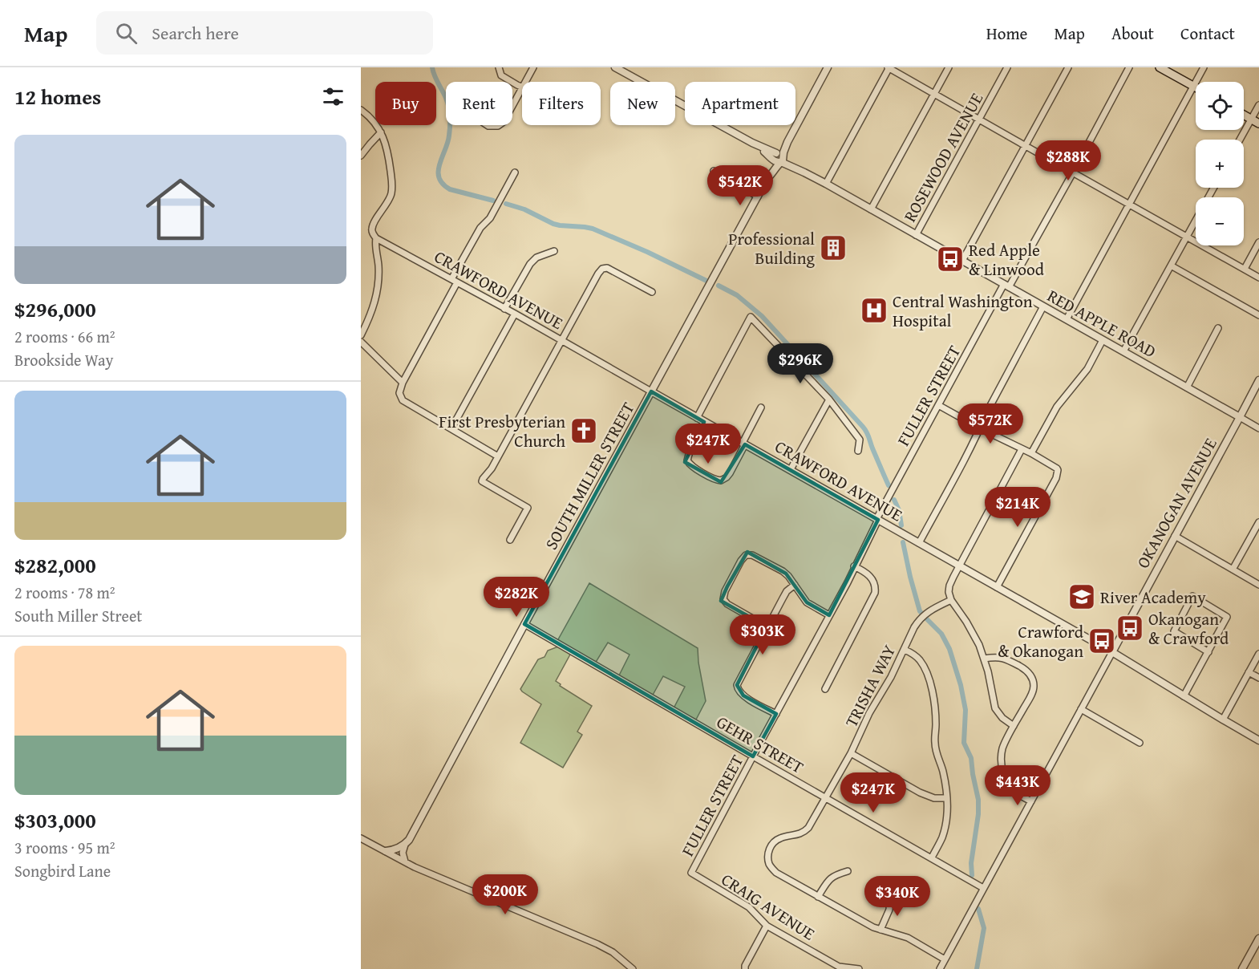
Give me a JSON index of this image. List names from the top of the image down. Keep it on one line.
{"streets":{"street":["ROSEWOOD AVENUE","CRAWFORD AVENUE","RED APPLE ROAD","FULLER STREET","SOUTH MILLER STREET","OKANOGAN AVENUE","TRISHA WAY","GEHR STREET","CRAIG AVENUE"]},"crossings":[["ROSEWOOD AVENUE","RED APPLE ROAD"],["CRAWFORD AVENUE","FULLER STREET"],["CRAWFORD AVENUE","SOUTH MILLER STREET"],["CRAWFORD AVENUE","OKANOGAN AVENUE"],["RED APPLE ROAD","FULLER STREET"],["RED APPLE ROAD","SOUTH MILLER STREET"],["RED APPLE ROAD","OKANOGAN AVENUE"],["FULLER STREET","GEHR STREET"],["FULLER STREET","CRAIG AVENUE"],["SOUTH MILLER STREET","GEHR STREET"],["OKANOGAN AVENUE","GEHR STREET"],["TRISHA WAY","GEHR STREET"]],"places":{"building":["Professional Building"],"bus stop":["Red Apple & Linwood","Okanogan & Crawford","Crawford & Okanogan"],"hospital":["Central Washington Hospital"],"church":["First Presbyterian Church"],"school or university":["River Academy"]},"page":{"header":"Map","search":"Search here","nav":["Home","Map","About","Contact"],"heading":"12 homes","map_buttons":["+","−"],"chip":["Buy","Rent","Filters","New","Apartment"],"list":[{"name":"$296,000","note":"2 rooms · 66 m² · Brookside Way"},{"name":"$282,000","note":"2 rooms · 78 m² · South Miller Street"},{"name":"$303,000","note":"3 rooms · 95 m² · Songbird Lane"}],"price":["$288K","$542K","$296K","$572K","$247K","$214K","$282K","$303K","$443K","$247K","$200K","$340K"]}}
